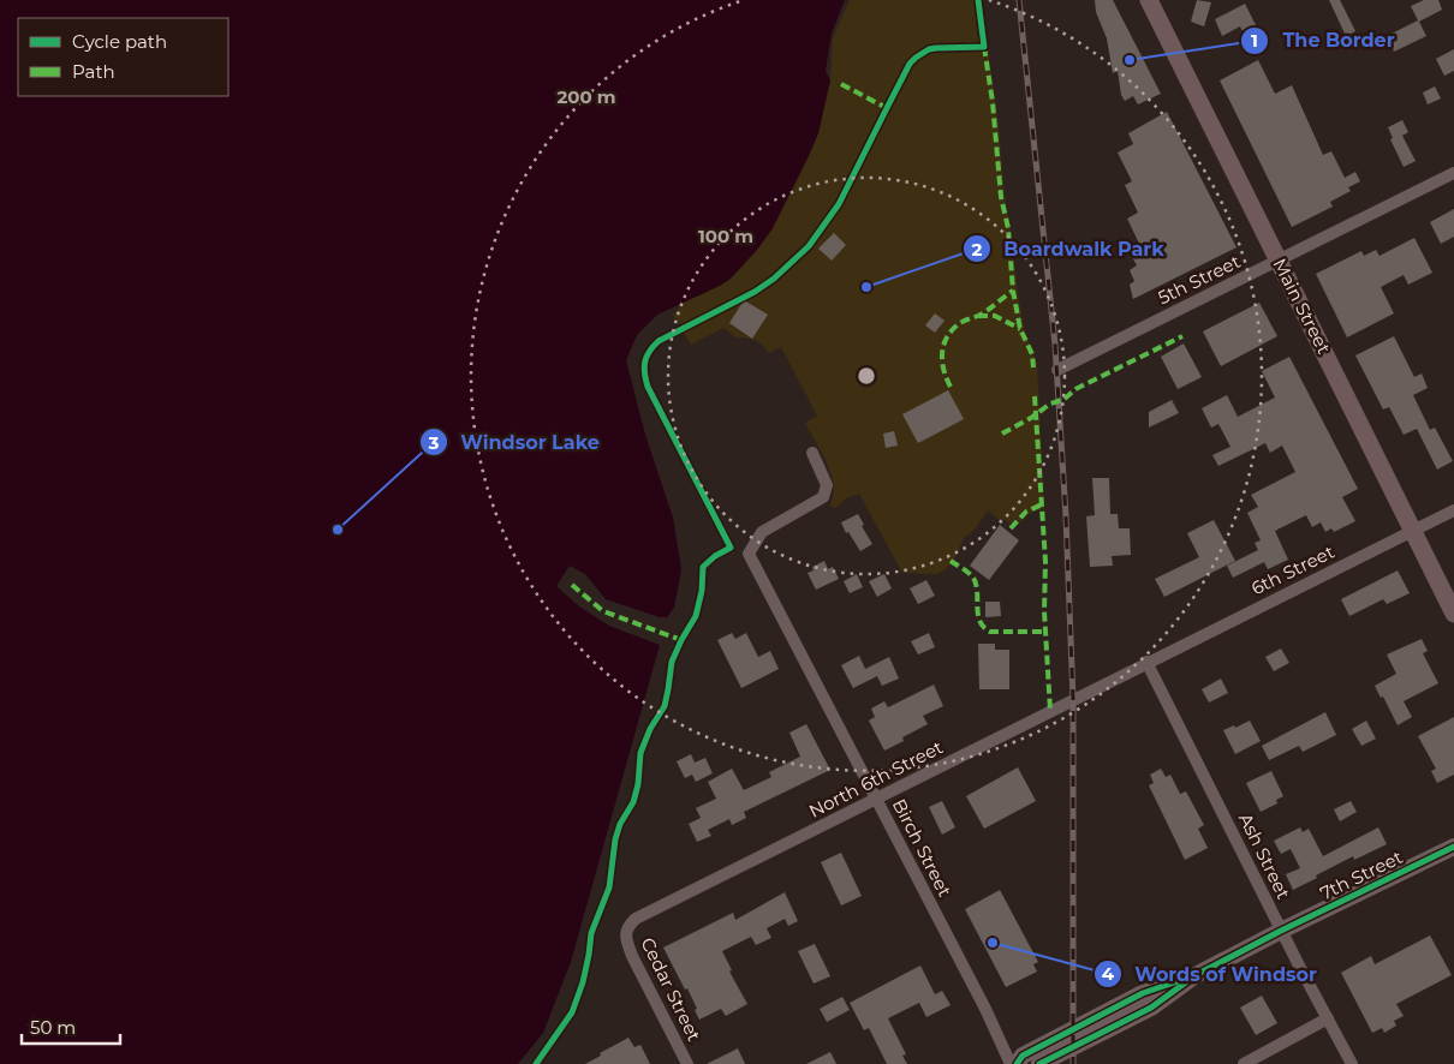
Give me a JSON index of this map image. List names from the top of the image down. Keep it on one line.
{"streets":{"main road":["Main Street","7th Street"],"street":["5th Street","6th Street","North 6th Street","Birch Street","Ash Street","Cedar Street"]},"crossings":[["5th Street","Main Street"],["Main Street","6th Street"],["6th Street","North 6th Street"],["6th Street","Ash Street"],["North 6th Street","Birch Street"],["North 6th Street","Ash Street"],["North 6th Street","Cedar Street"],["Ash Street","7th Street"]],"places":["The Border","Boardwalk Park","Windsor Lake","Words of Windsor"],"legend":["Cycle path","Path"],"scale_bar":"50 m","rings":["200 m","100 m"]}
